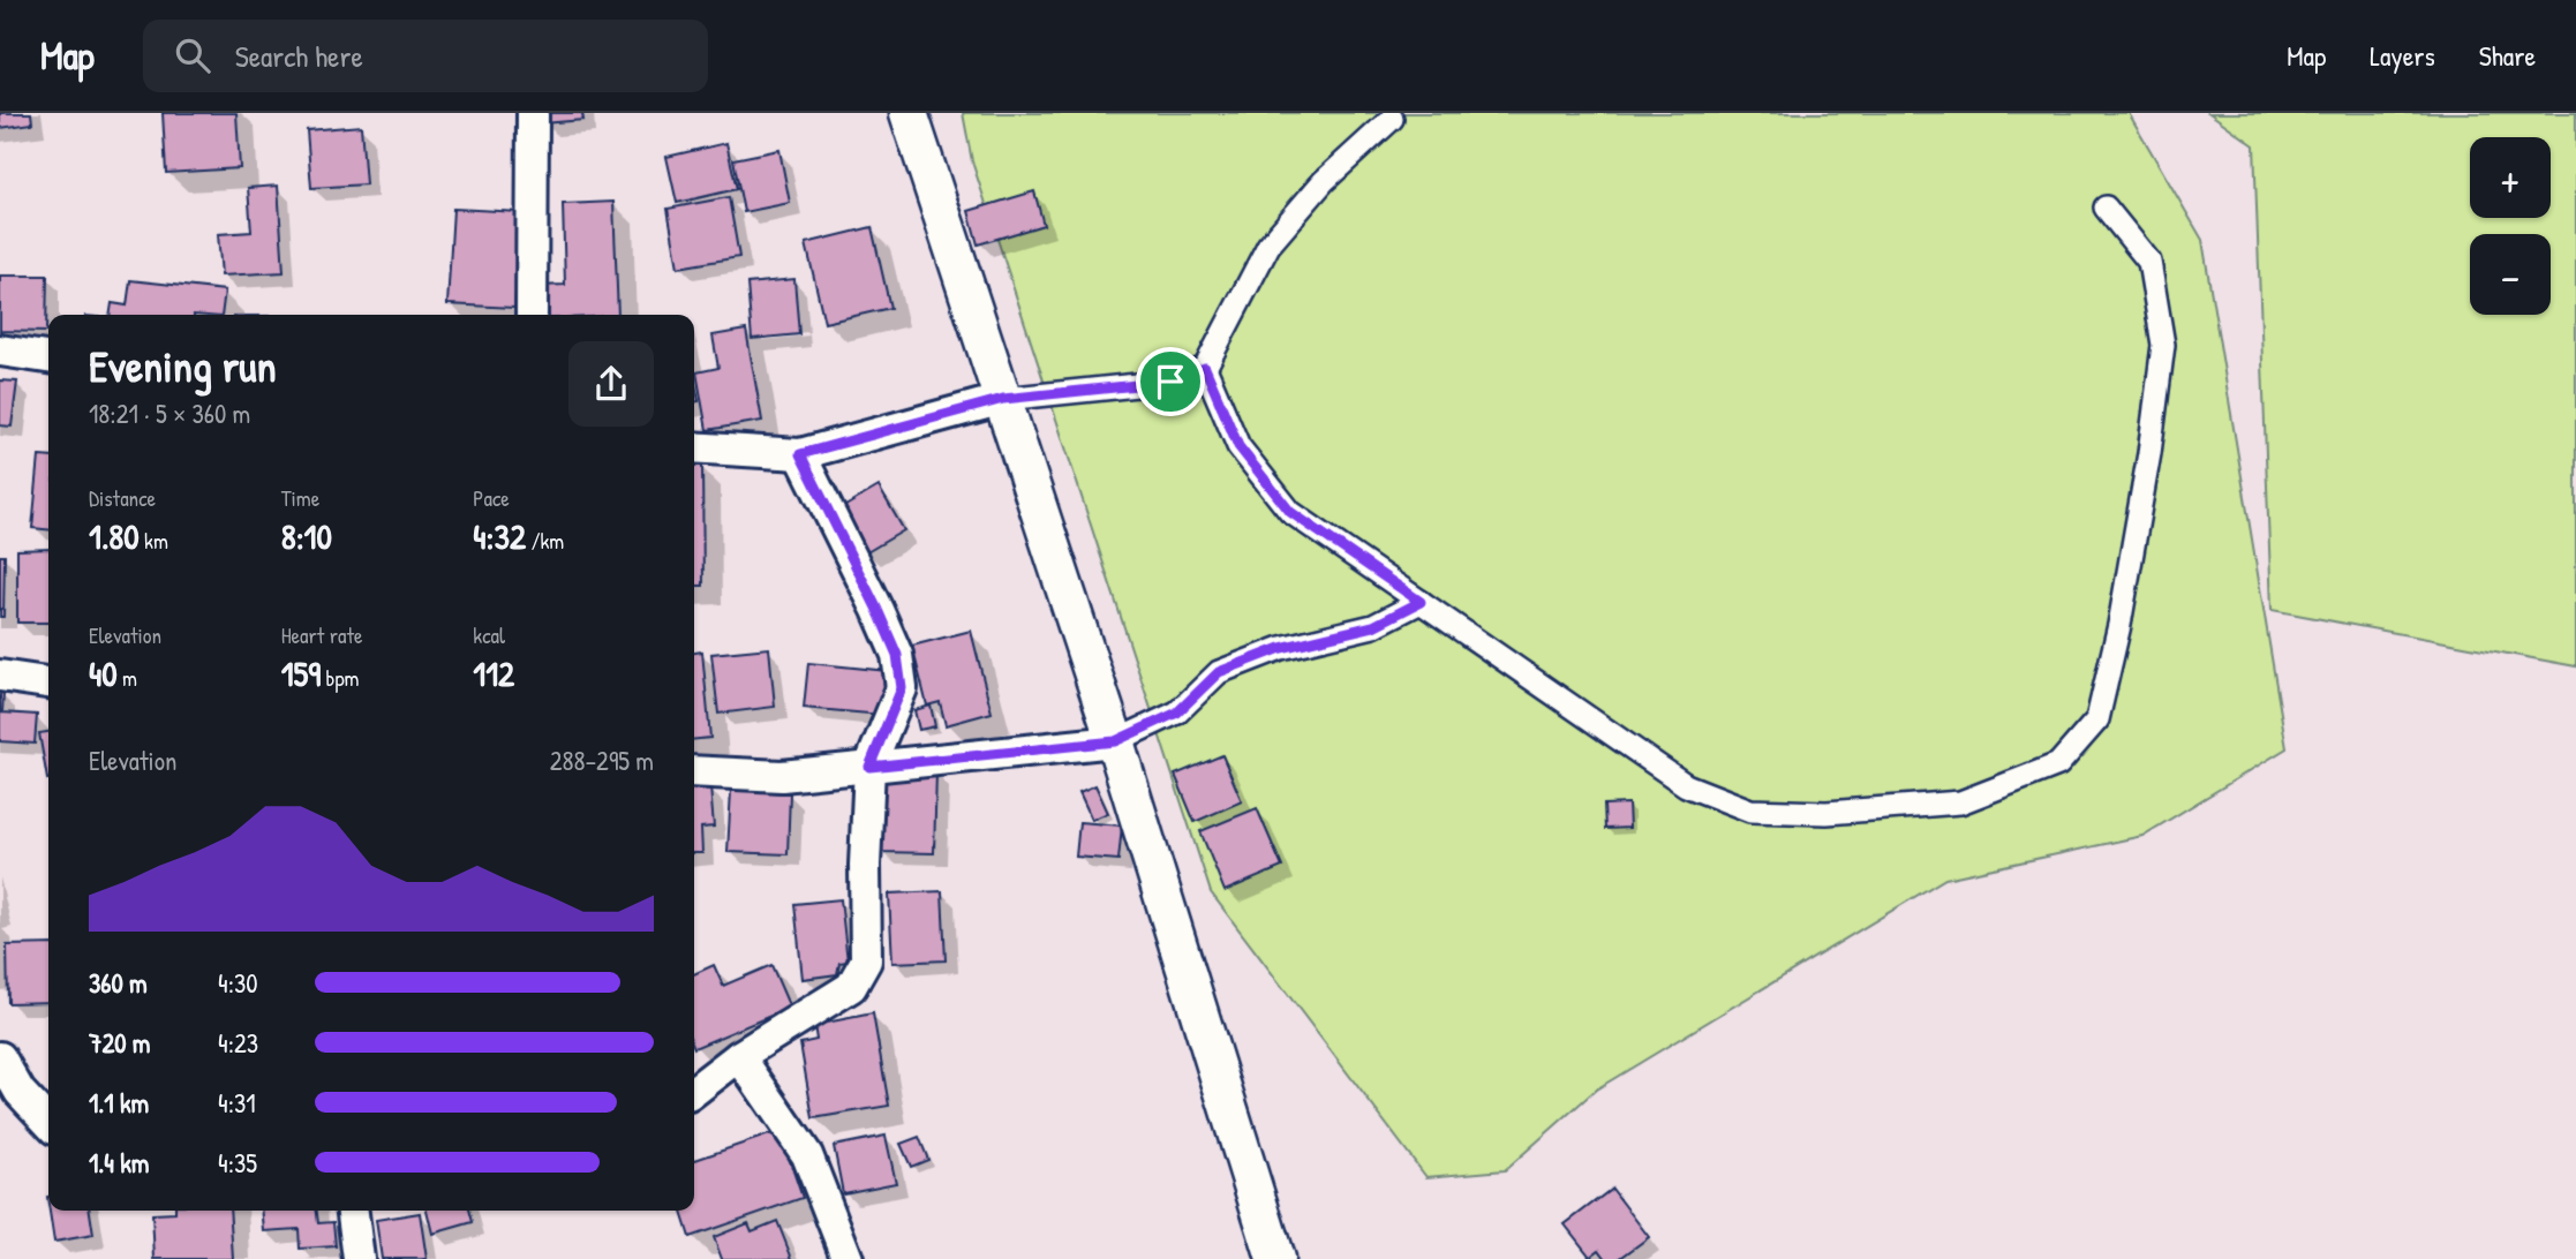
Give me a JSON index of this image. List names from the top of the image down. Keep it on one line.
{"page":{"header":"Map","search":"Search here","nav":["Map","Layers","Share"],"map_buttons":["+","−"],"heading":["Evening run","18:21 · 5 × 360 m"],"stats":[["Distance","1.80 km"],["Time","8:10"],["Pace","4:32 /km"],["Elevation","40 m"],["Heart rate","159 bpm"],["kcal","112"]],"chart":["Elevation","288–295 m"],"list":[{"name":"360 m","note":"4:30"},{"name":"720 m","note":"4:23"},{"name":"1.1 km","note":"4:31"},{"name":"1.4 km","note":"4:35"}]}}
